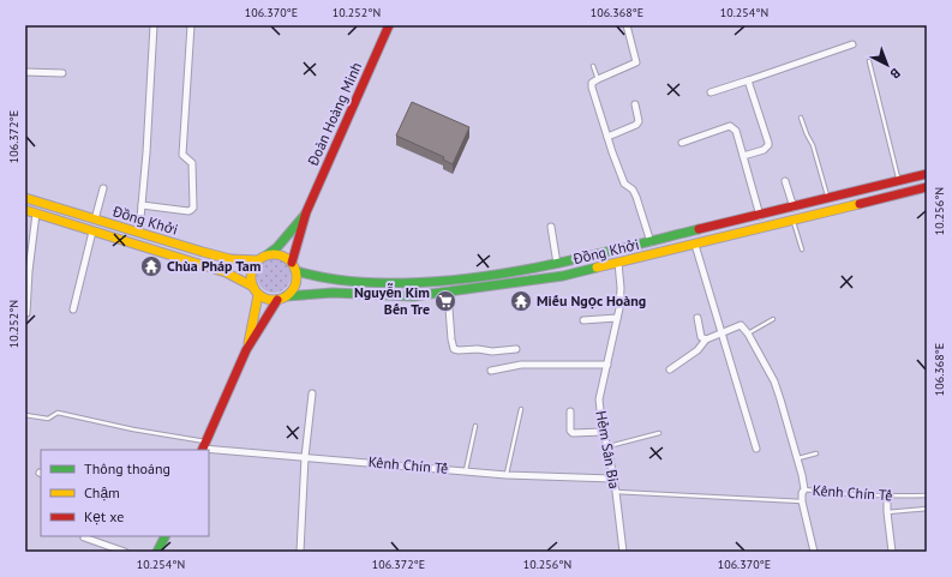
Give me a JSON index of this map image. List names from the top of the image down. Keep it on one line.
{"streets":{"main road":["Đoàn Hoàng Minh","Đồng Khởi"],"street":["Hẻm Sân Bia","Kênh Chín Tế"]},"crossings":[["Đoàn Hoàng Minh","Đồng Khởi"],["Đồng Khởi","Hẻm Sân Bia"],["Hẻm Sân Bia","Kênh Chín Tế"]],"places":{"temple":["Chùa Pháp Tam","Miếu Ngọc Hoàng"],"supermarket":["Nguyễn Kim Bến Tre"]},"legend":["Thông thoáng","Chậm","Kẹt xe"],"north":"bottom right","coordinates":["106.370°E","10.252°N","106.368°E","10.254°N","106.372°E","10.256°N"]}
